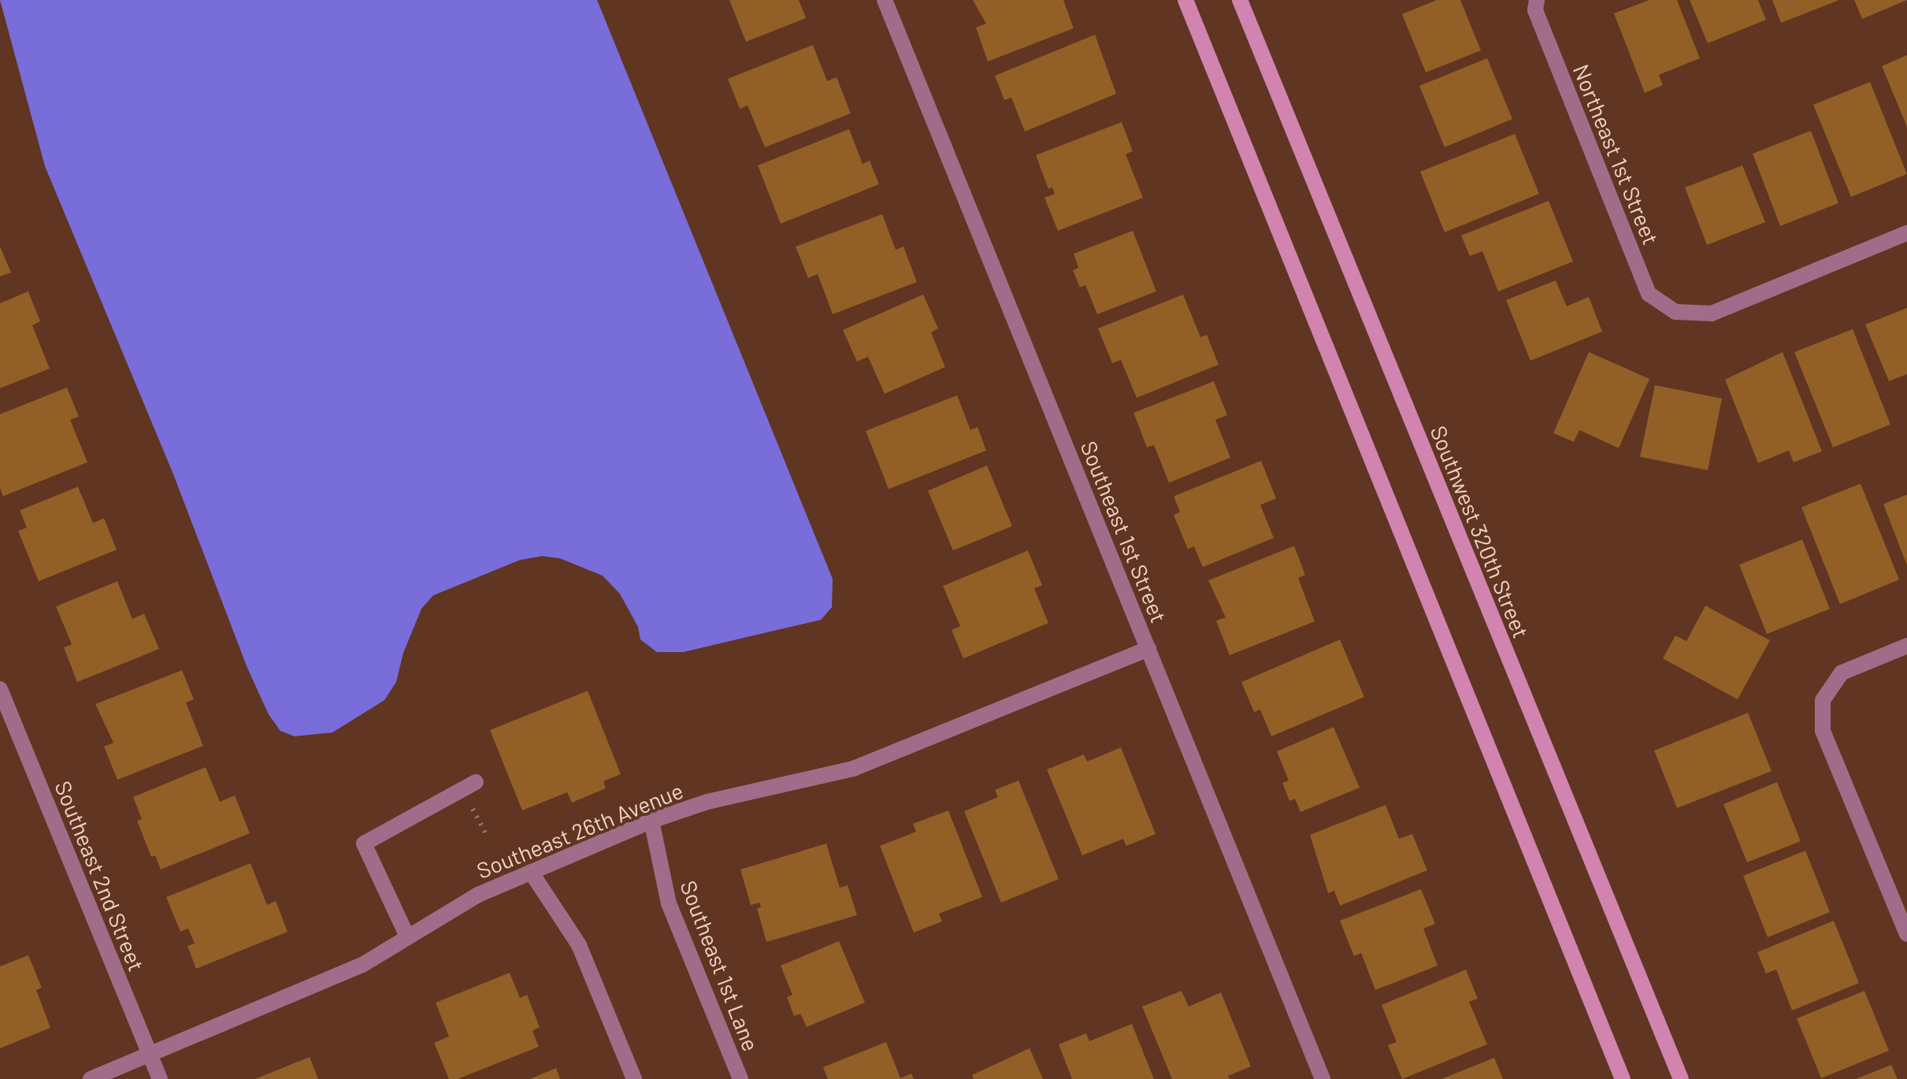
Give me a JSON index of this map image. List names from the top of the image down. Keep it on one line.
{"streets":{"street":["Northeast 1st Street","Southeast 1st Street","Southwest 320th Street","Southeast 26th Avenue","Southeast 2nd Street","Southeast 1st Lane"]},"crossings":[["Southeast 1st Street","Southeast 26th Avenue"],["Southeast 26th Avenue","Southeast 2nd Street"],["Southeast 26th Avenue","Southeast 1st Lane"]]}
